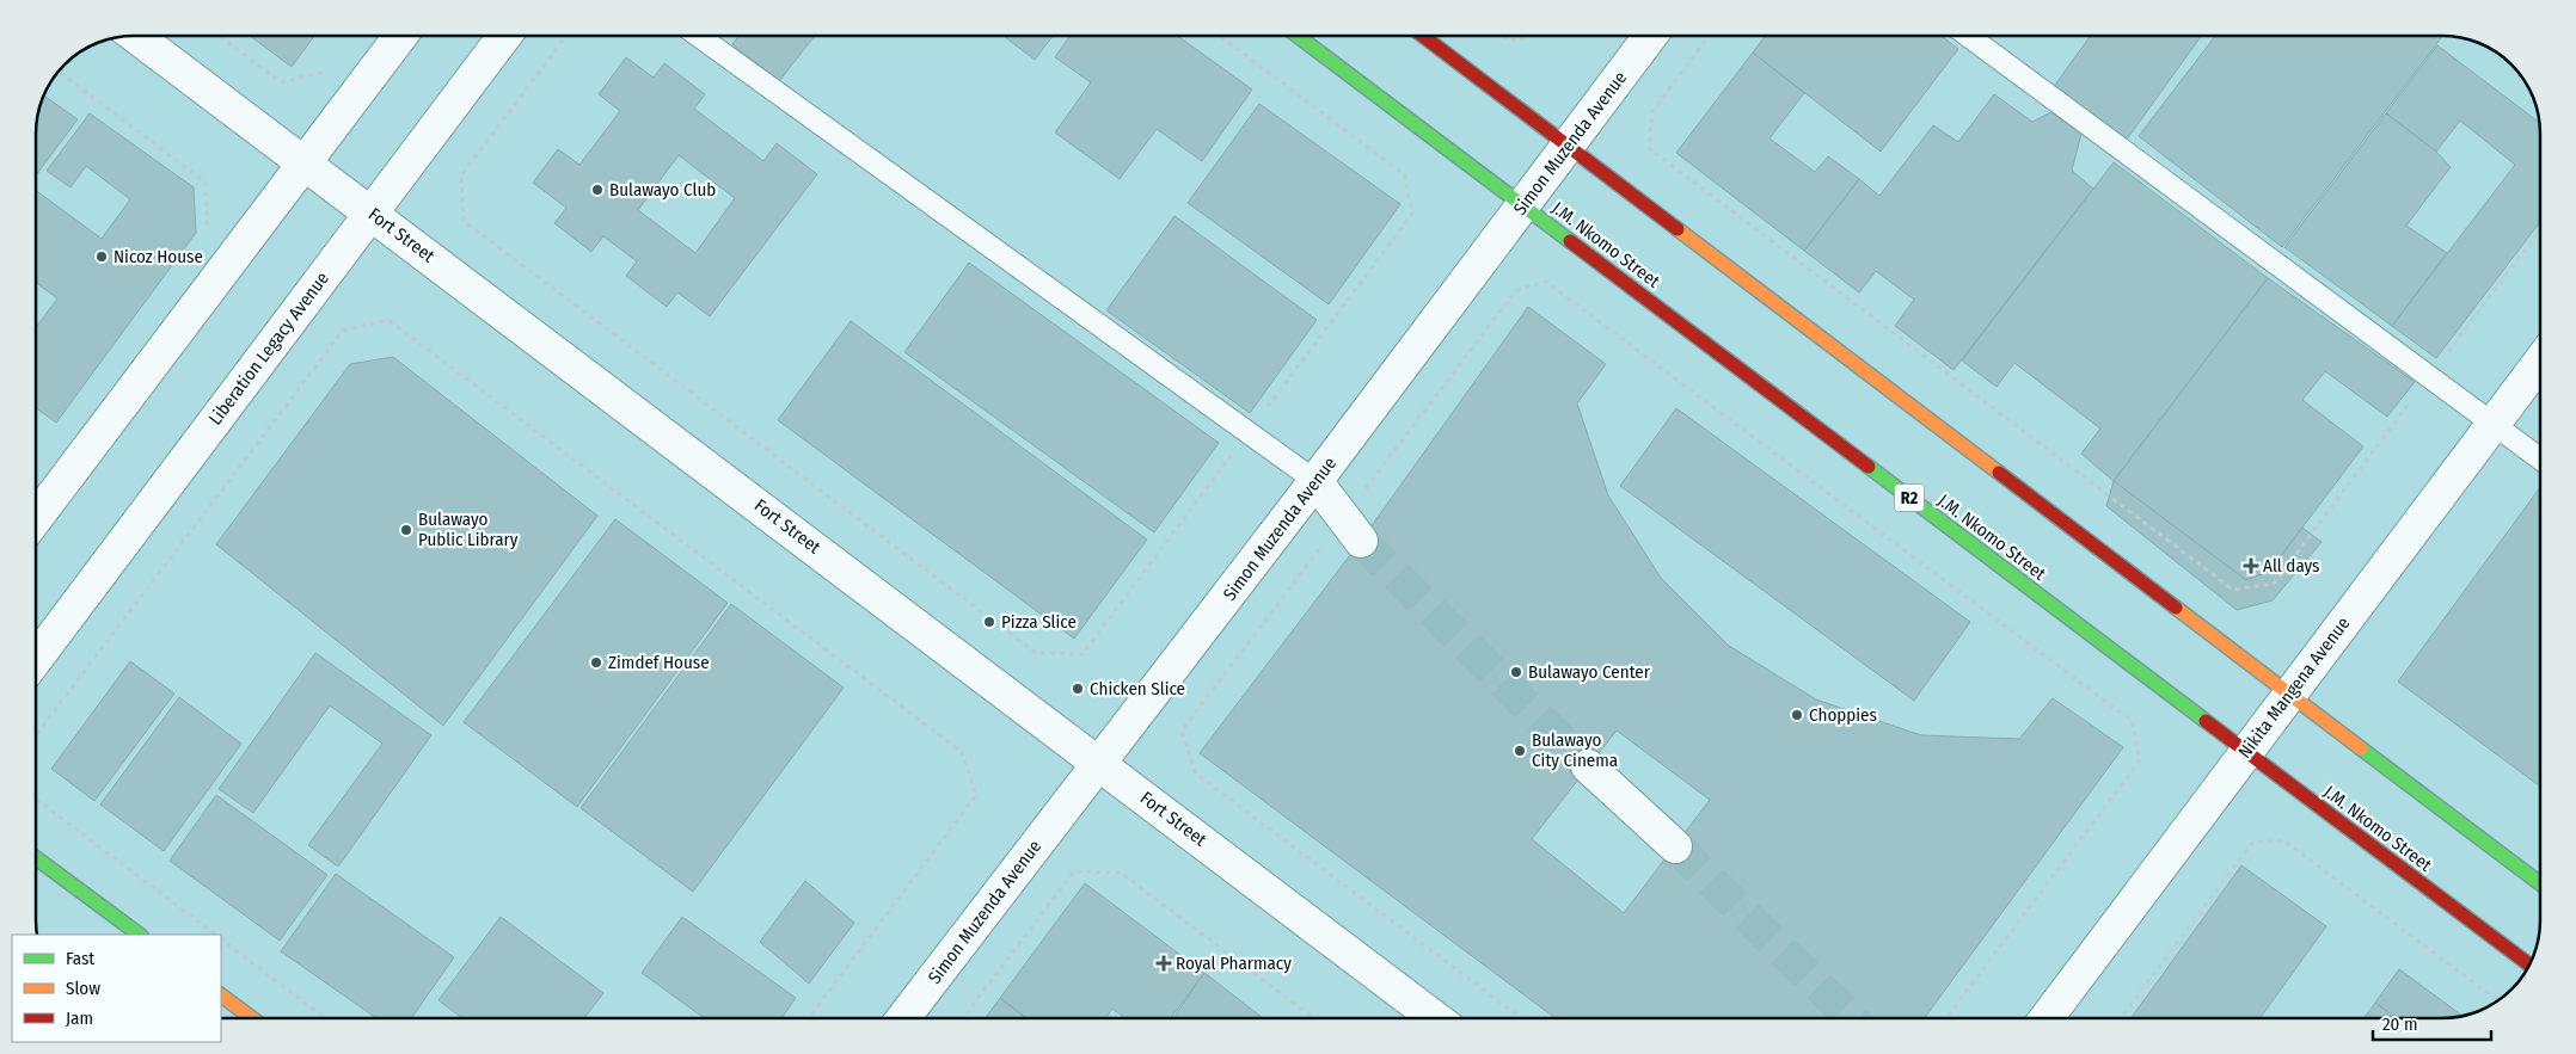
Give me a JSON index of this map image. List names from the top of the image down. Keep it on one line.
{"streets":{"main road":["J.M. Nkomo Street","R2"],"street":["Simon Muzenda Avenue","Fort Street","Liberation Legacy Avenue","Nikita Mangena Avenue"]},"crossings":[["Simon Muzenda Avenue","Fort Street"],["Simon Muzenda Avenue","J.M. Nkomo Street"],["Fort Street","Liberation Legacy Avenue"],["J.M. Nkomo Street","Nikita Mangena Avenue"]],"places":{"other":["Bulawayo Club","Nicoz House","Bulawayo Public Library","Pizza Slice","Zimdef House","Bulawayo Center","Chicken Slice","Choppies","Bulawayo City Cinema"],"health":["All days","Royal Pharmacy"]},"legend":["Fast","Slow","Jam"],"scale_bar":"20 m"}
